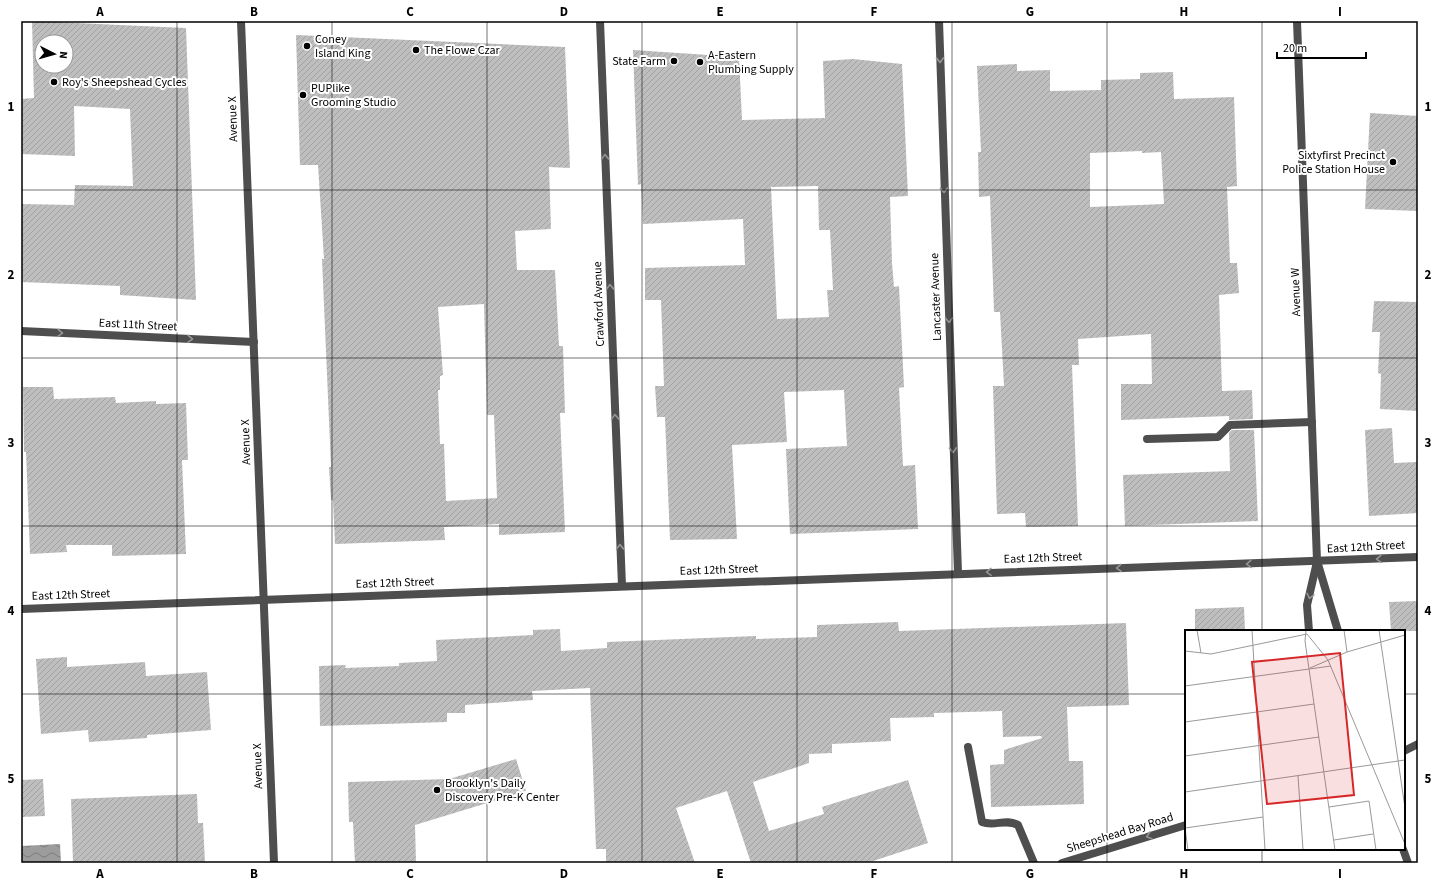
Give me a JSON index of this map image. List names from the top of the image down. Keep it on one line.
{"streets":{"street":["Avenue X","Avenue W","Lancaster Avenue","Crawford Avenue","East 11th Street","East 12th Street","Sheepshead Bay Road"]},"crossings":[["Avenue X","East 11th Street"],["Avenue X","East 12th Street"],["Avenue W","East 12th Street"],["Lancaster Avenue","East 12th Street"],["Crawford Avenue","East 12th Street"]],"one_way":["Lancaster Avenue","Crawford Avenue","East 11th Street","Sheepshead Bay Road"],"places":["Coney Island King","The Flowe Czar","State Farm","A-Eastern Plumbing Supply","Roy's Sheepshead Cycles","PUPlike Grooming Studio","Sixtyfirst Precinct Police Station House","Brooklyn's Daily Discovery Pre-K Center"],"scale_bar":"20 m","north":"right","grid":{"columns":["A","B","C","D","E","F","G","H","I"],"rows":["1","2","3","4","5"]}}
